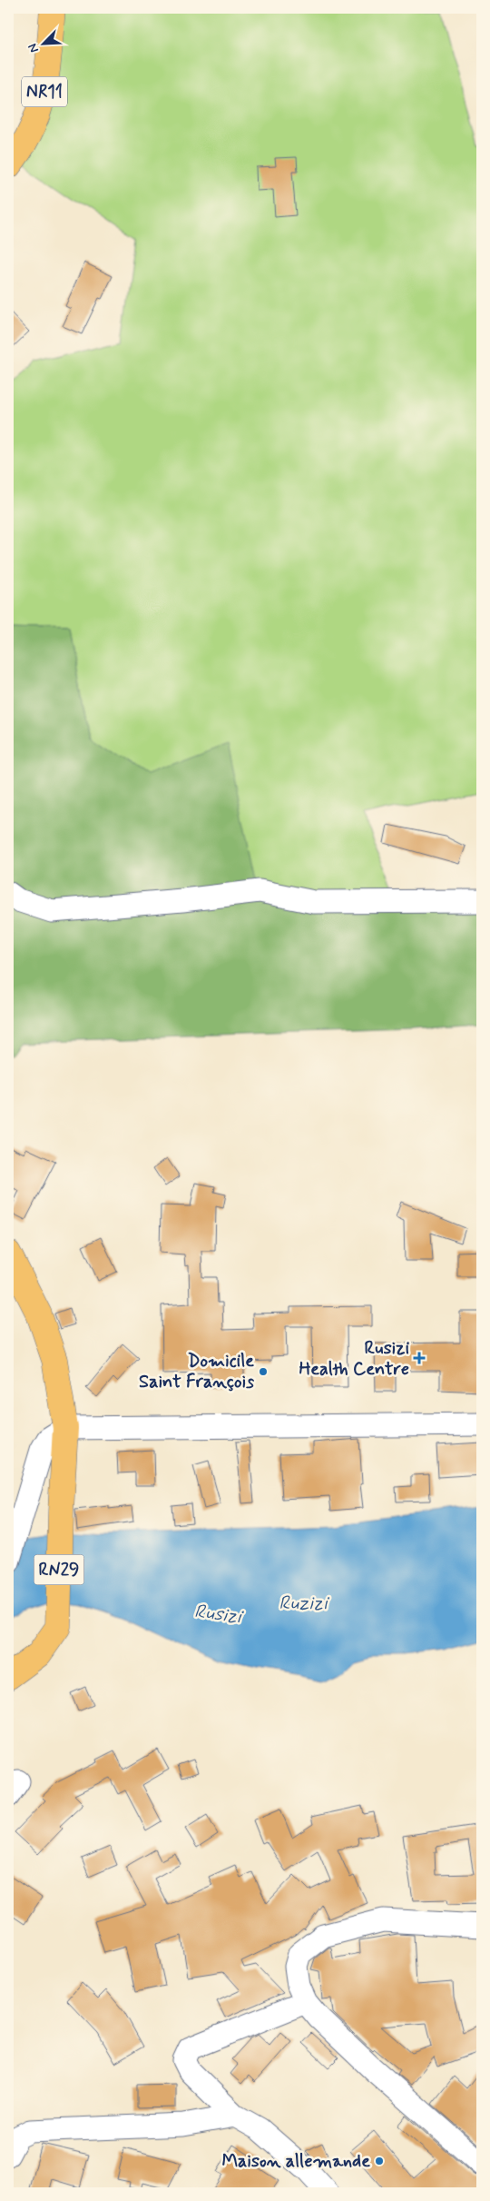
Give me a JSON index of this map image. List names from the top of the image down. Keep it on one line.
{"streets":{"main road":["NR11","RN29"]},"water":["Ruzizi","Rusizi"],"places":{"health":["Rusizi Health Centre"],"other":["Domicile Saint François","Maison allemande"]},"north":"bottom left"}
